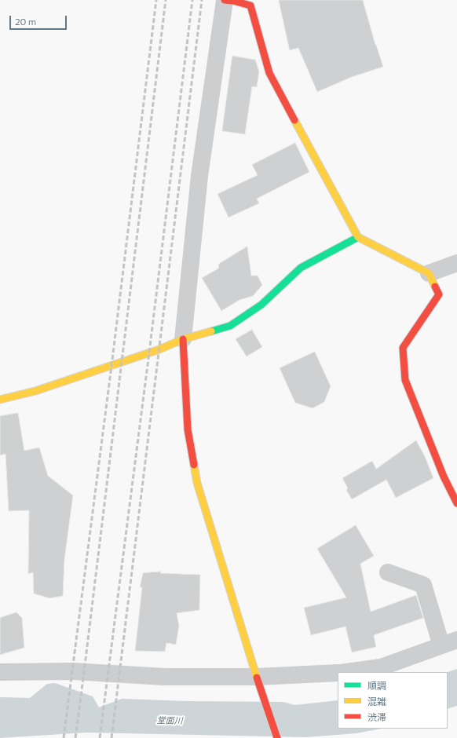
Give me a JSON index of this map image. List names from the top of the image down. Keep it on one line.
{"water":["堂面川"],"legend":["順調","混雑","渋滞"],"scale_bar":"20 m"}
